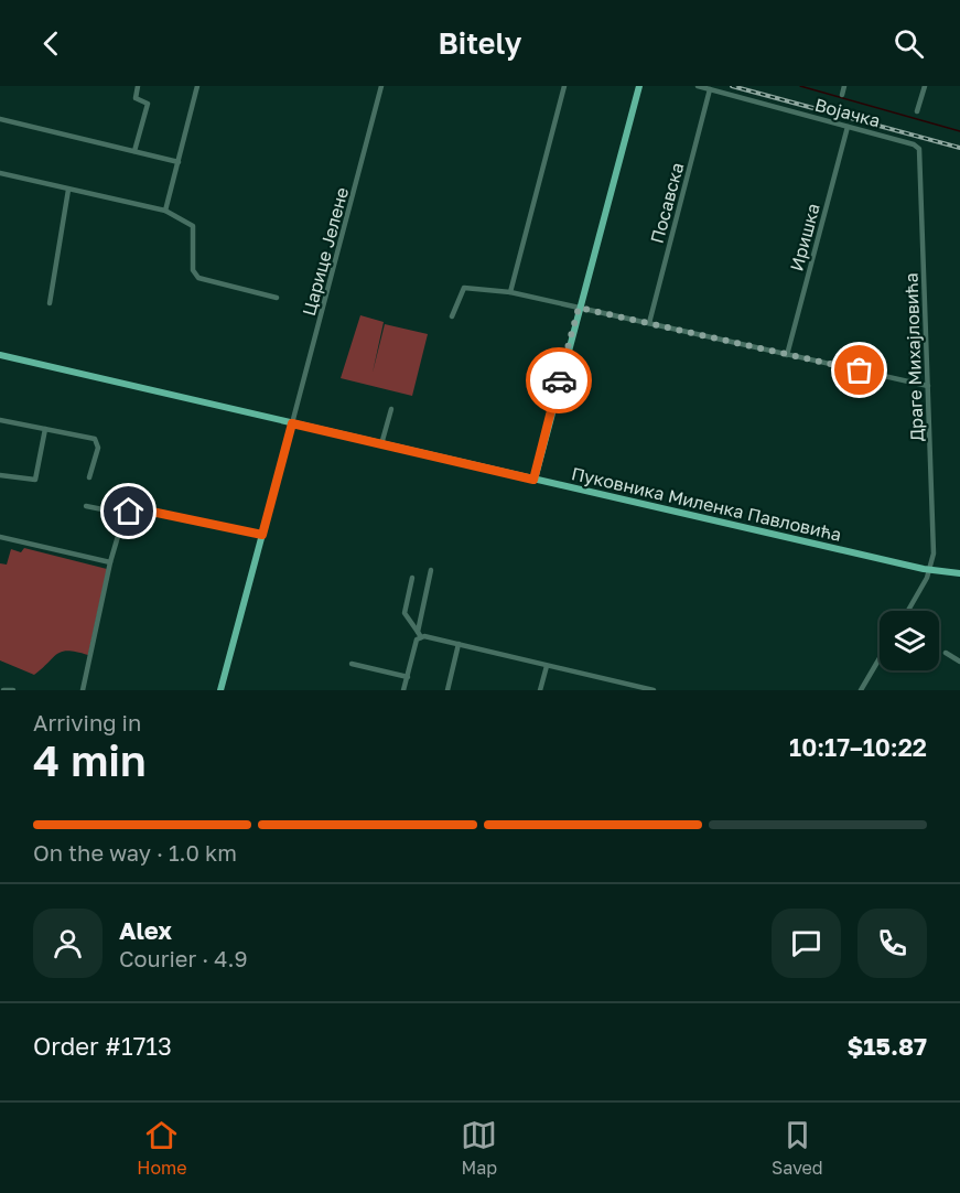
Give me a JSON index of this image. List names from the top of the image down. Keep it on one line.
{"streets":{"main road":["Пуковника Миленка Павловића"],"street":["Војачка","Посавска","Иришка","Царице Јелене","Драге Михајловића"]},"crossings":[["Војачка","Посавска"],["Војачка","Иришка"],["Војачка","Драге Михајловића"],["Царице Јелене","Пуковника Миленка Павловића"],["Драге Михајловића","Пуковника Миленка Павловића"]],"page":{"header":"Bitely","heading":["4 min","Arriving in","10:17–10:22"],"panel":["Alex","Courier · 4.9","Order #1713","$15.87"],"bar":"On the way · 1.0 km","tabs":["Home","Map","Saved"]}}
